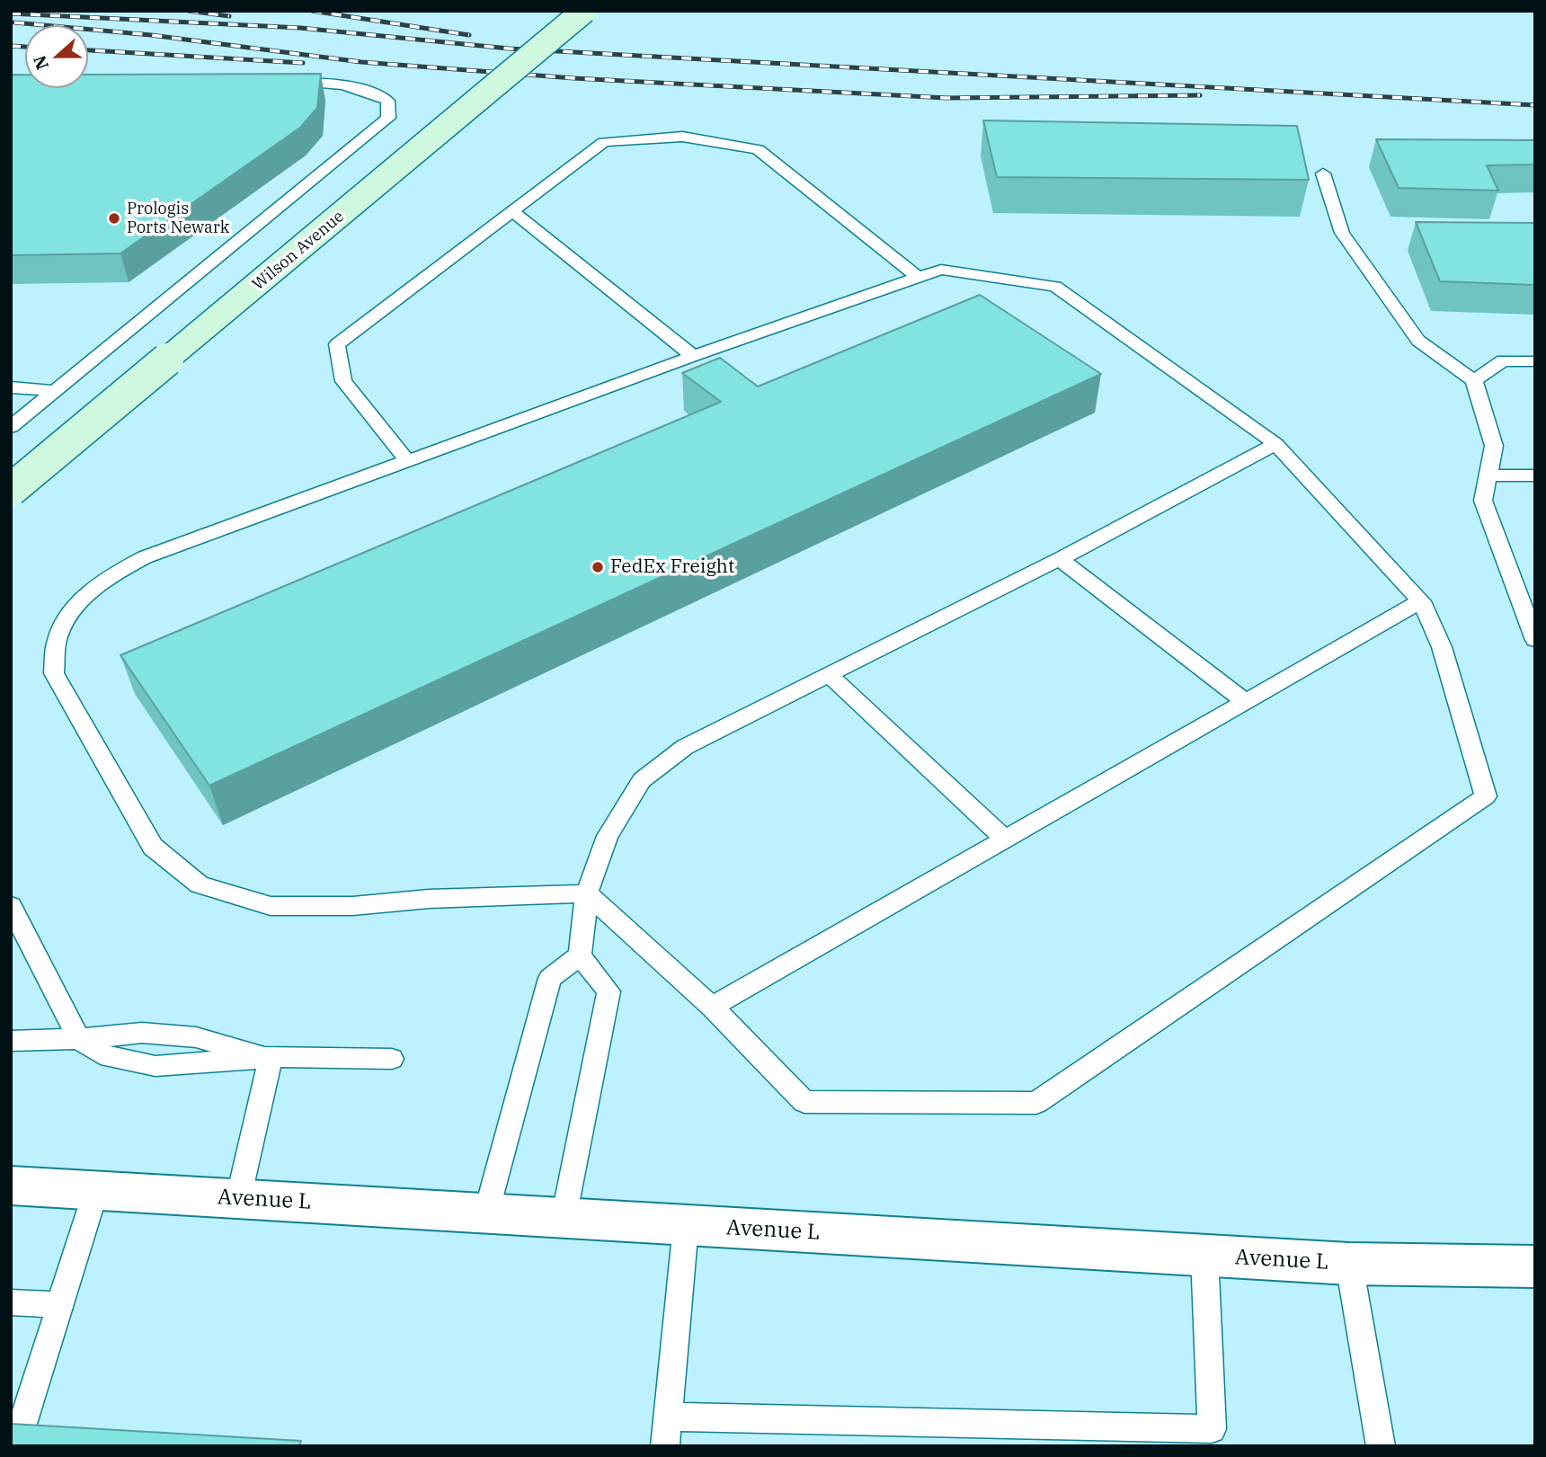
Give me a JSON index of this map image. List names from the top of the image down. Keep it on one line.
{"streets":{"main road":["Wilson Avenue"],"street":["Avenue L"]},"places":["Prologis Ports Newark","FedEx Freight"],"north":"left"}
